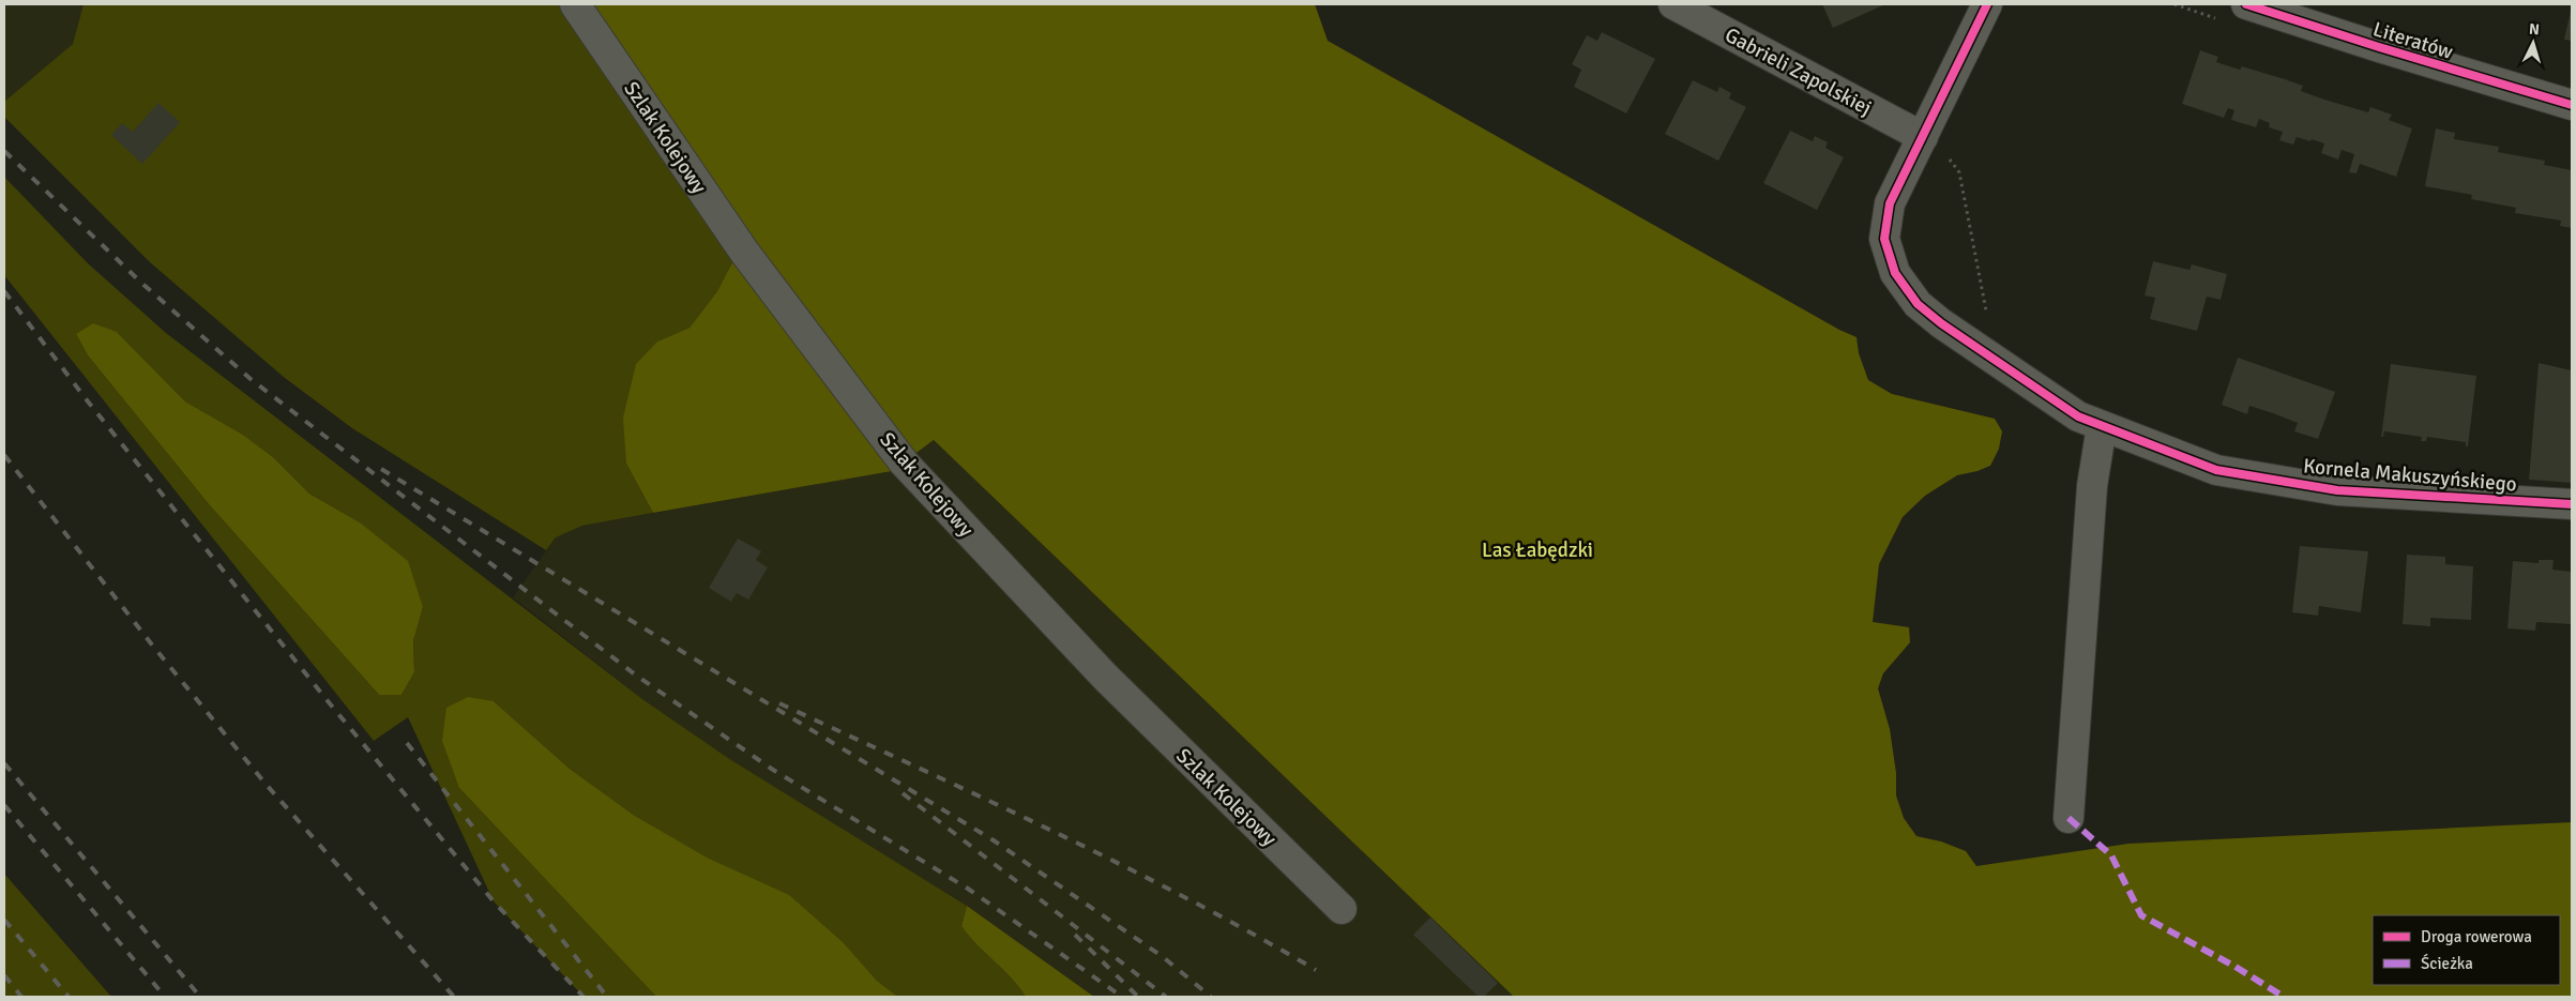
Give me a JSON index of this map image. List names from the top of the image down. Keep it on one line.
{"streets":{"street":["Literatów","Gabrieli Zapolskiej","Szlak Kolejowy","Kornela Makuszyńskiego"]},"crossings":[["Gabrieli Zapolskiej","Kornela Makuszyńskiego"]],"parks":["Las Łabędzki"],"legend":["Droga rowerowa","Ścieżka"],"north":"top"}
